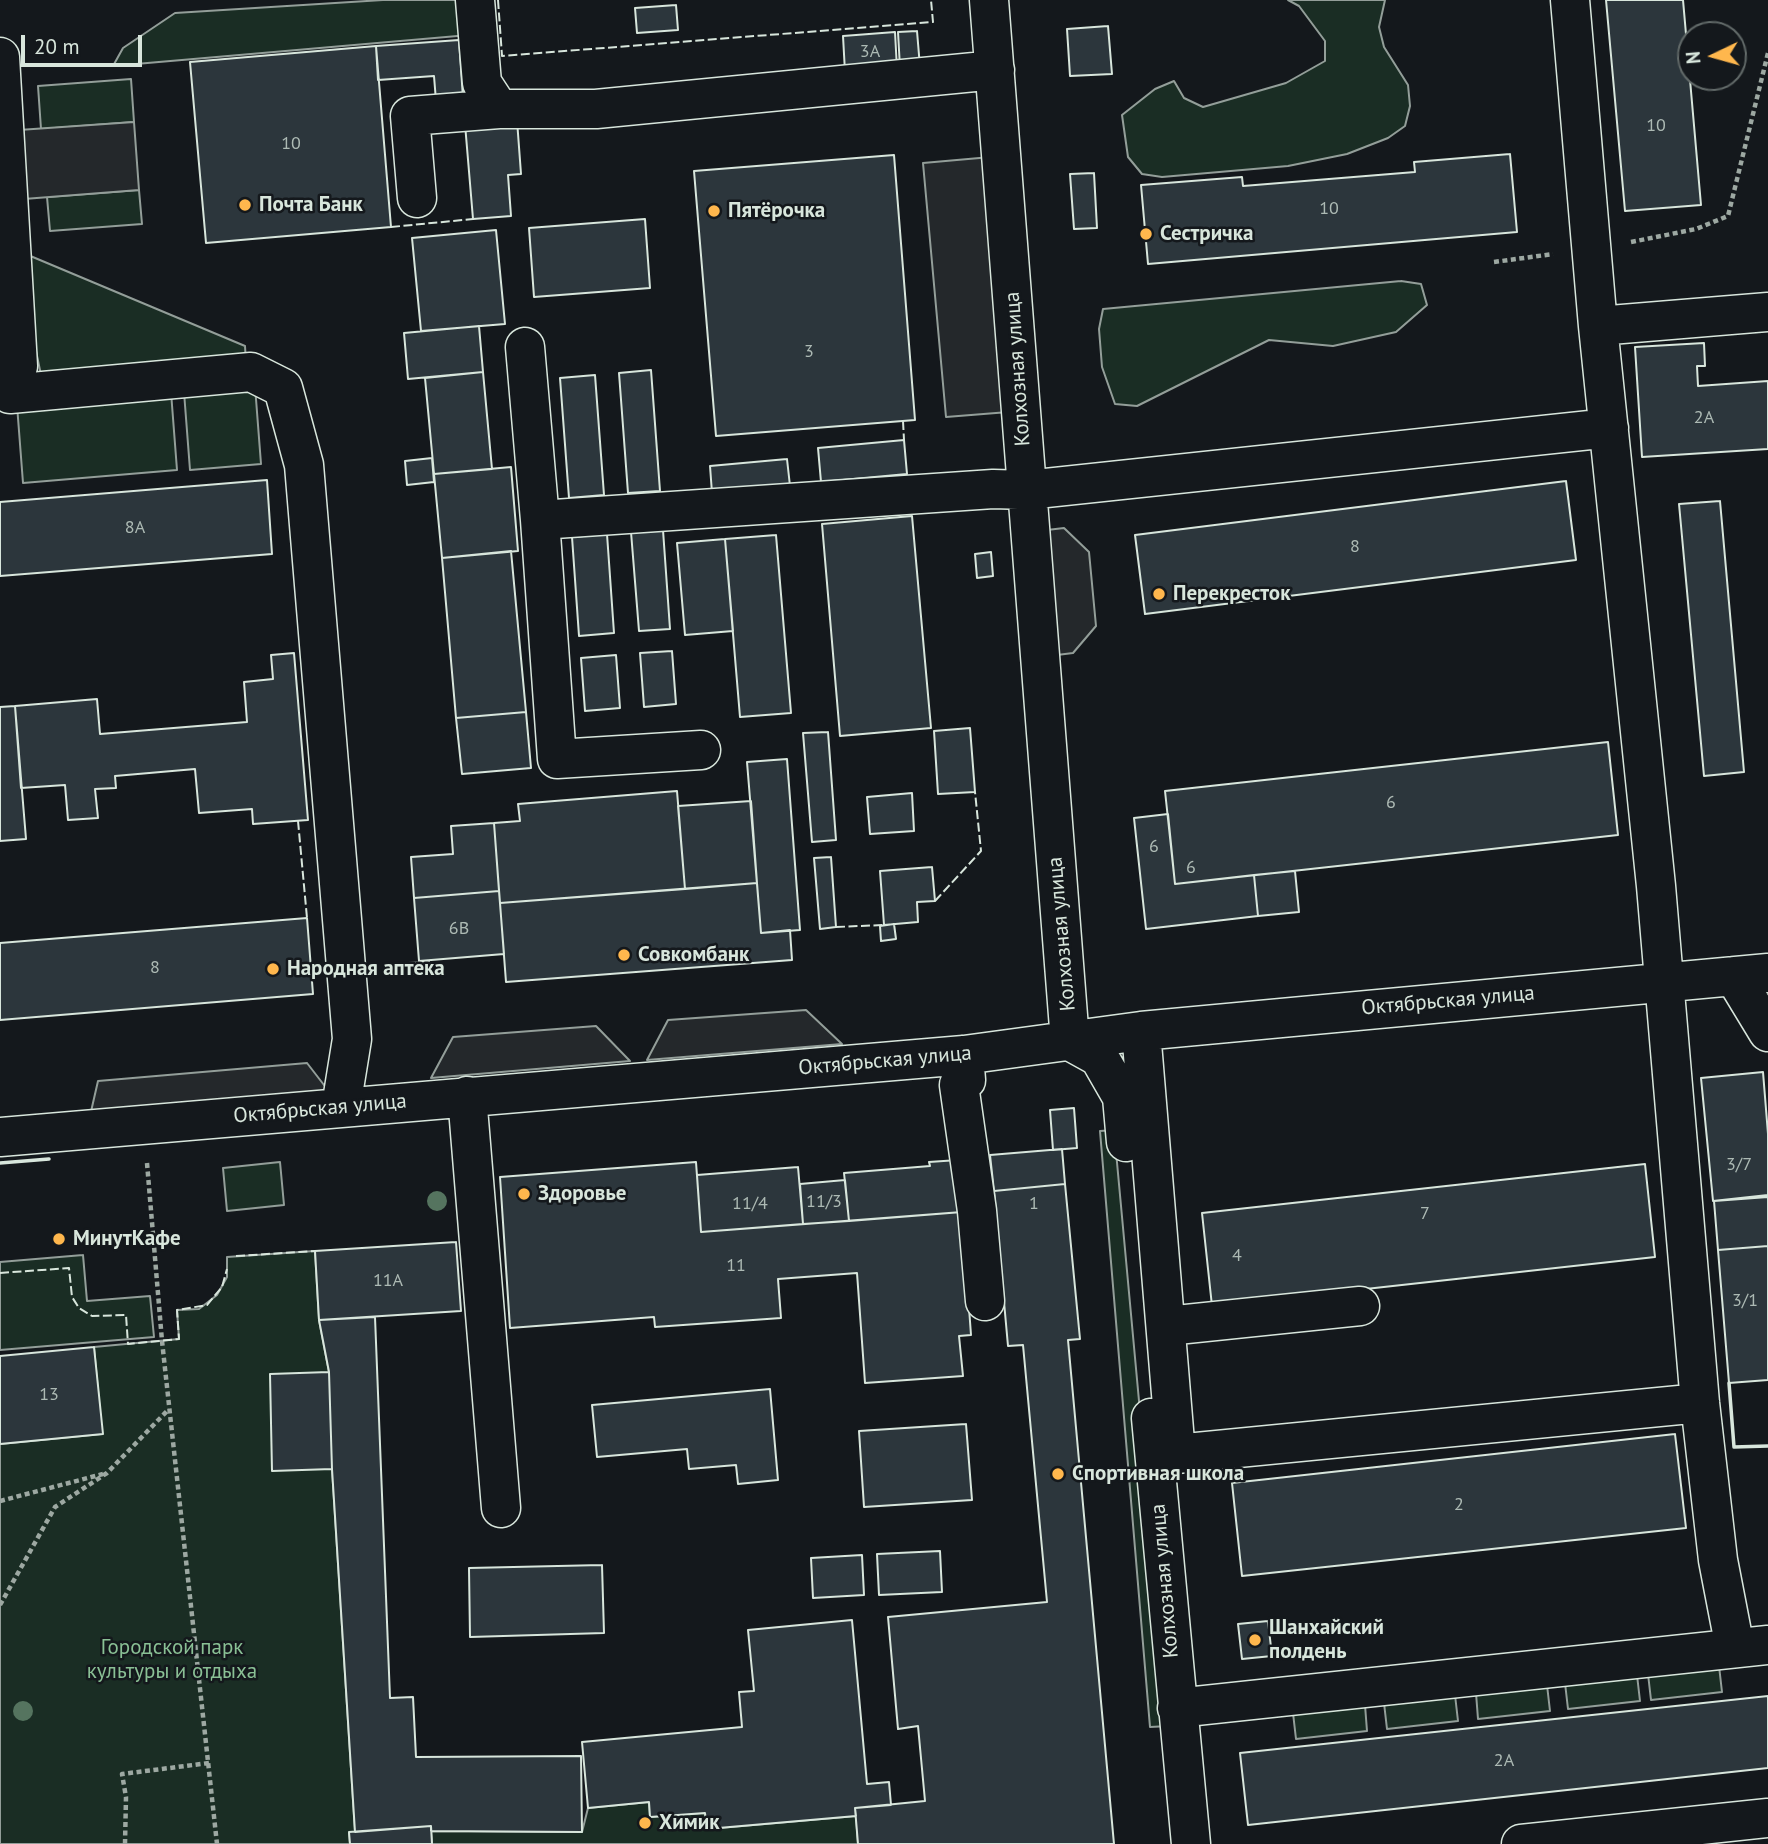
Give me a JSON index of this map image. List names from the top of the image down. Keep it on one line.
{"streets":{"street":["Колхозная улица","Октябрьская улица"]},"crossings":[["Колхозная улица","Октябрьская улица"]],"parks":["Городской парк культуры и отдыха"],"places":["Почта Банк","Пятёрочка","Сестричка","Перекресток","Совкомбанк","Народная аптека","Здоровье","МинутКафе","Спортивная школа","Шанхайский полдень","Химик"],"house_numbers":["3А","10","10","10","3","2А","8А","8","6","6","6","6В","8","3/7","11/3","11/4","1","7","4","11","11А","3/1","13","2","2А"],"scale_bar":"20 m","north":"left"}
